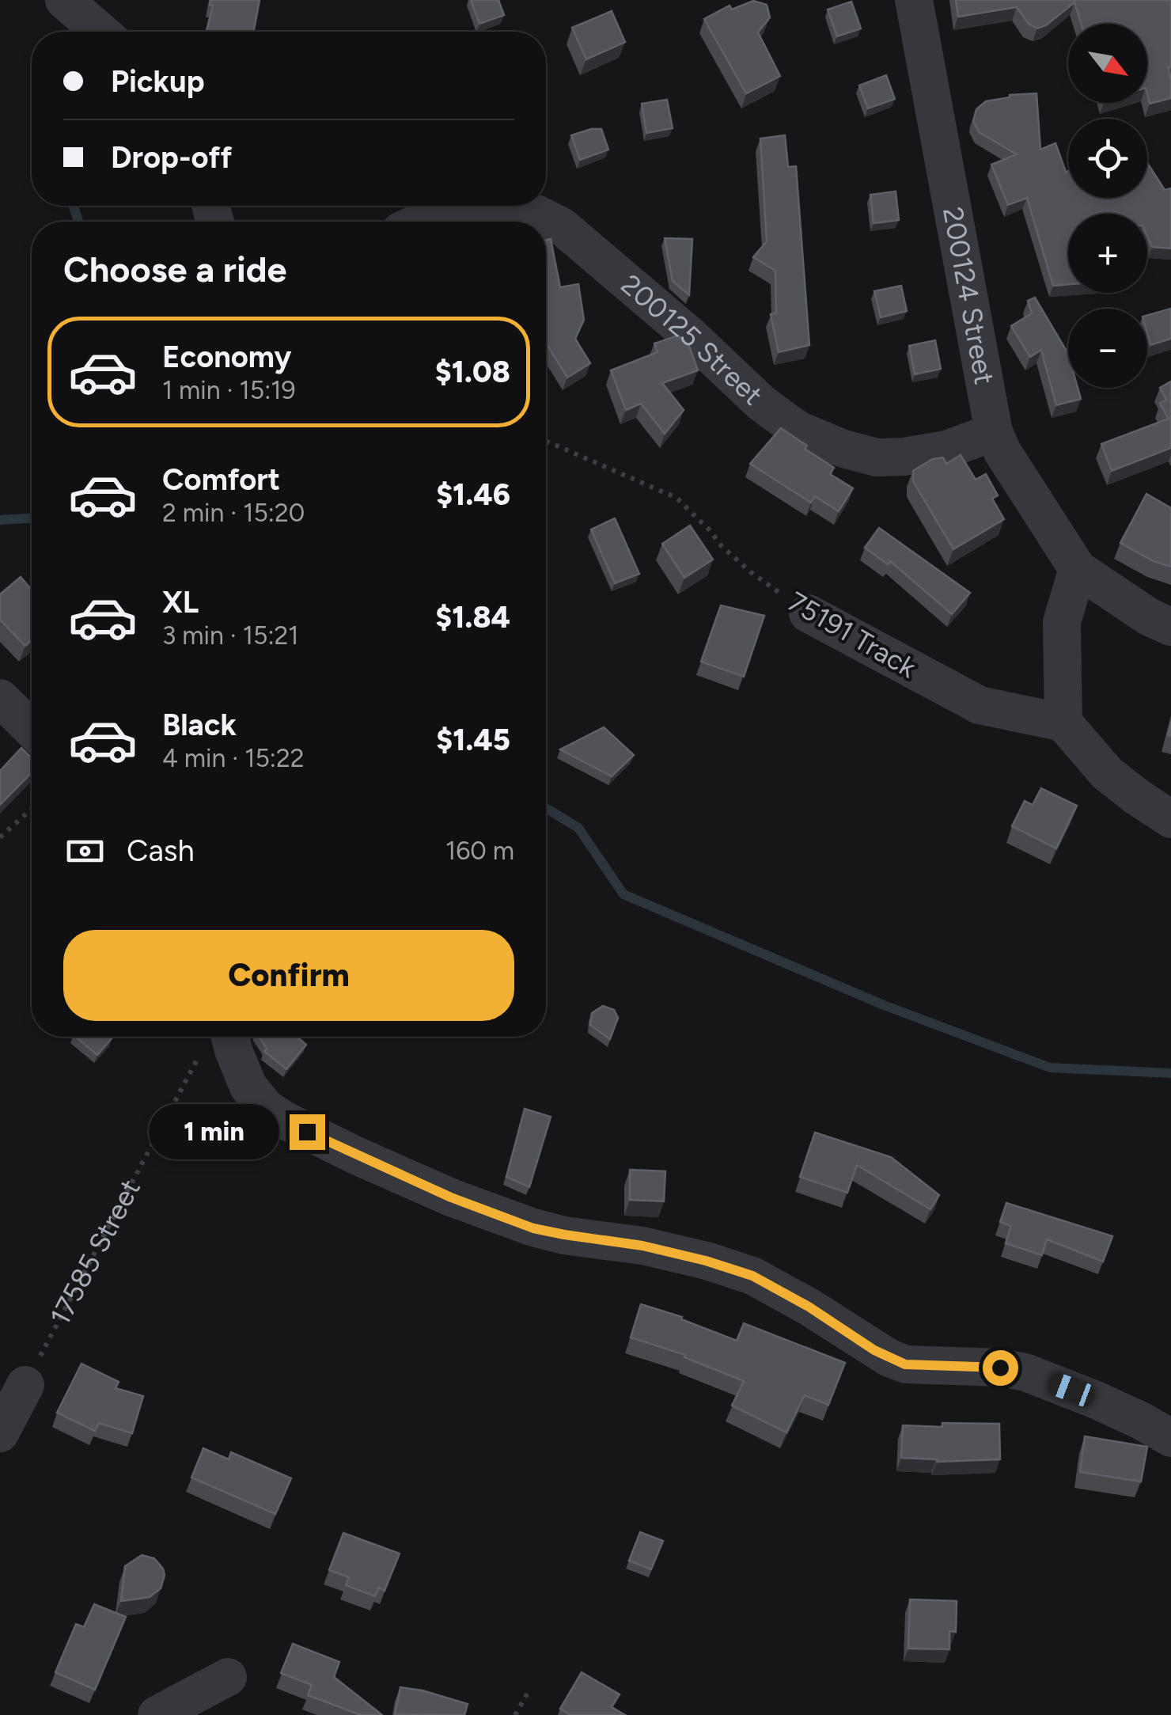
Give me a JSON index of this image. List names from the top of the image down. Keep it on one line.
{"streets":{"street":["200124 Street","200125 Street","75191 Track"],"path":["17585 Street"]},"crossings":[["200124 Street","200125 Street"]],"north":"bottom right","page":{"map_buttons":["+","−"],"banner":["Pickup","Drop-off"],"heading":"Choose a ride","list":[{"name":"Economy","note":"1 min · 15:19","value":"$1.08"},{"name":"Comfort","note":"2 min · 15:20","value":"$1.46"},{"name":"XL","note":"3 min · 15:21","value":"$1.84"},{"name":"Black","note":"4 min · 15:22","value":"$1.45"}],"pay":["Cash","160 m"],"buttons":"Confirm","bubble":"1 min"}}
